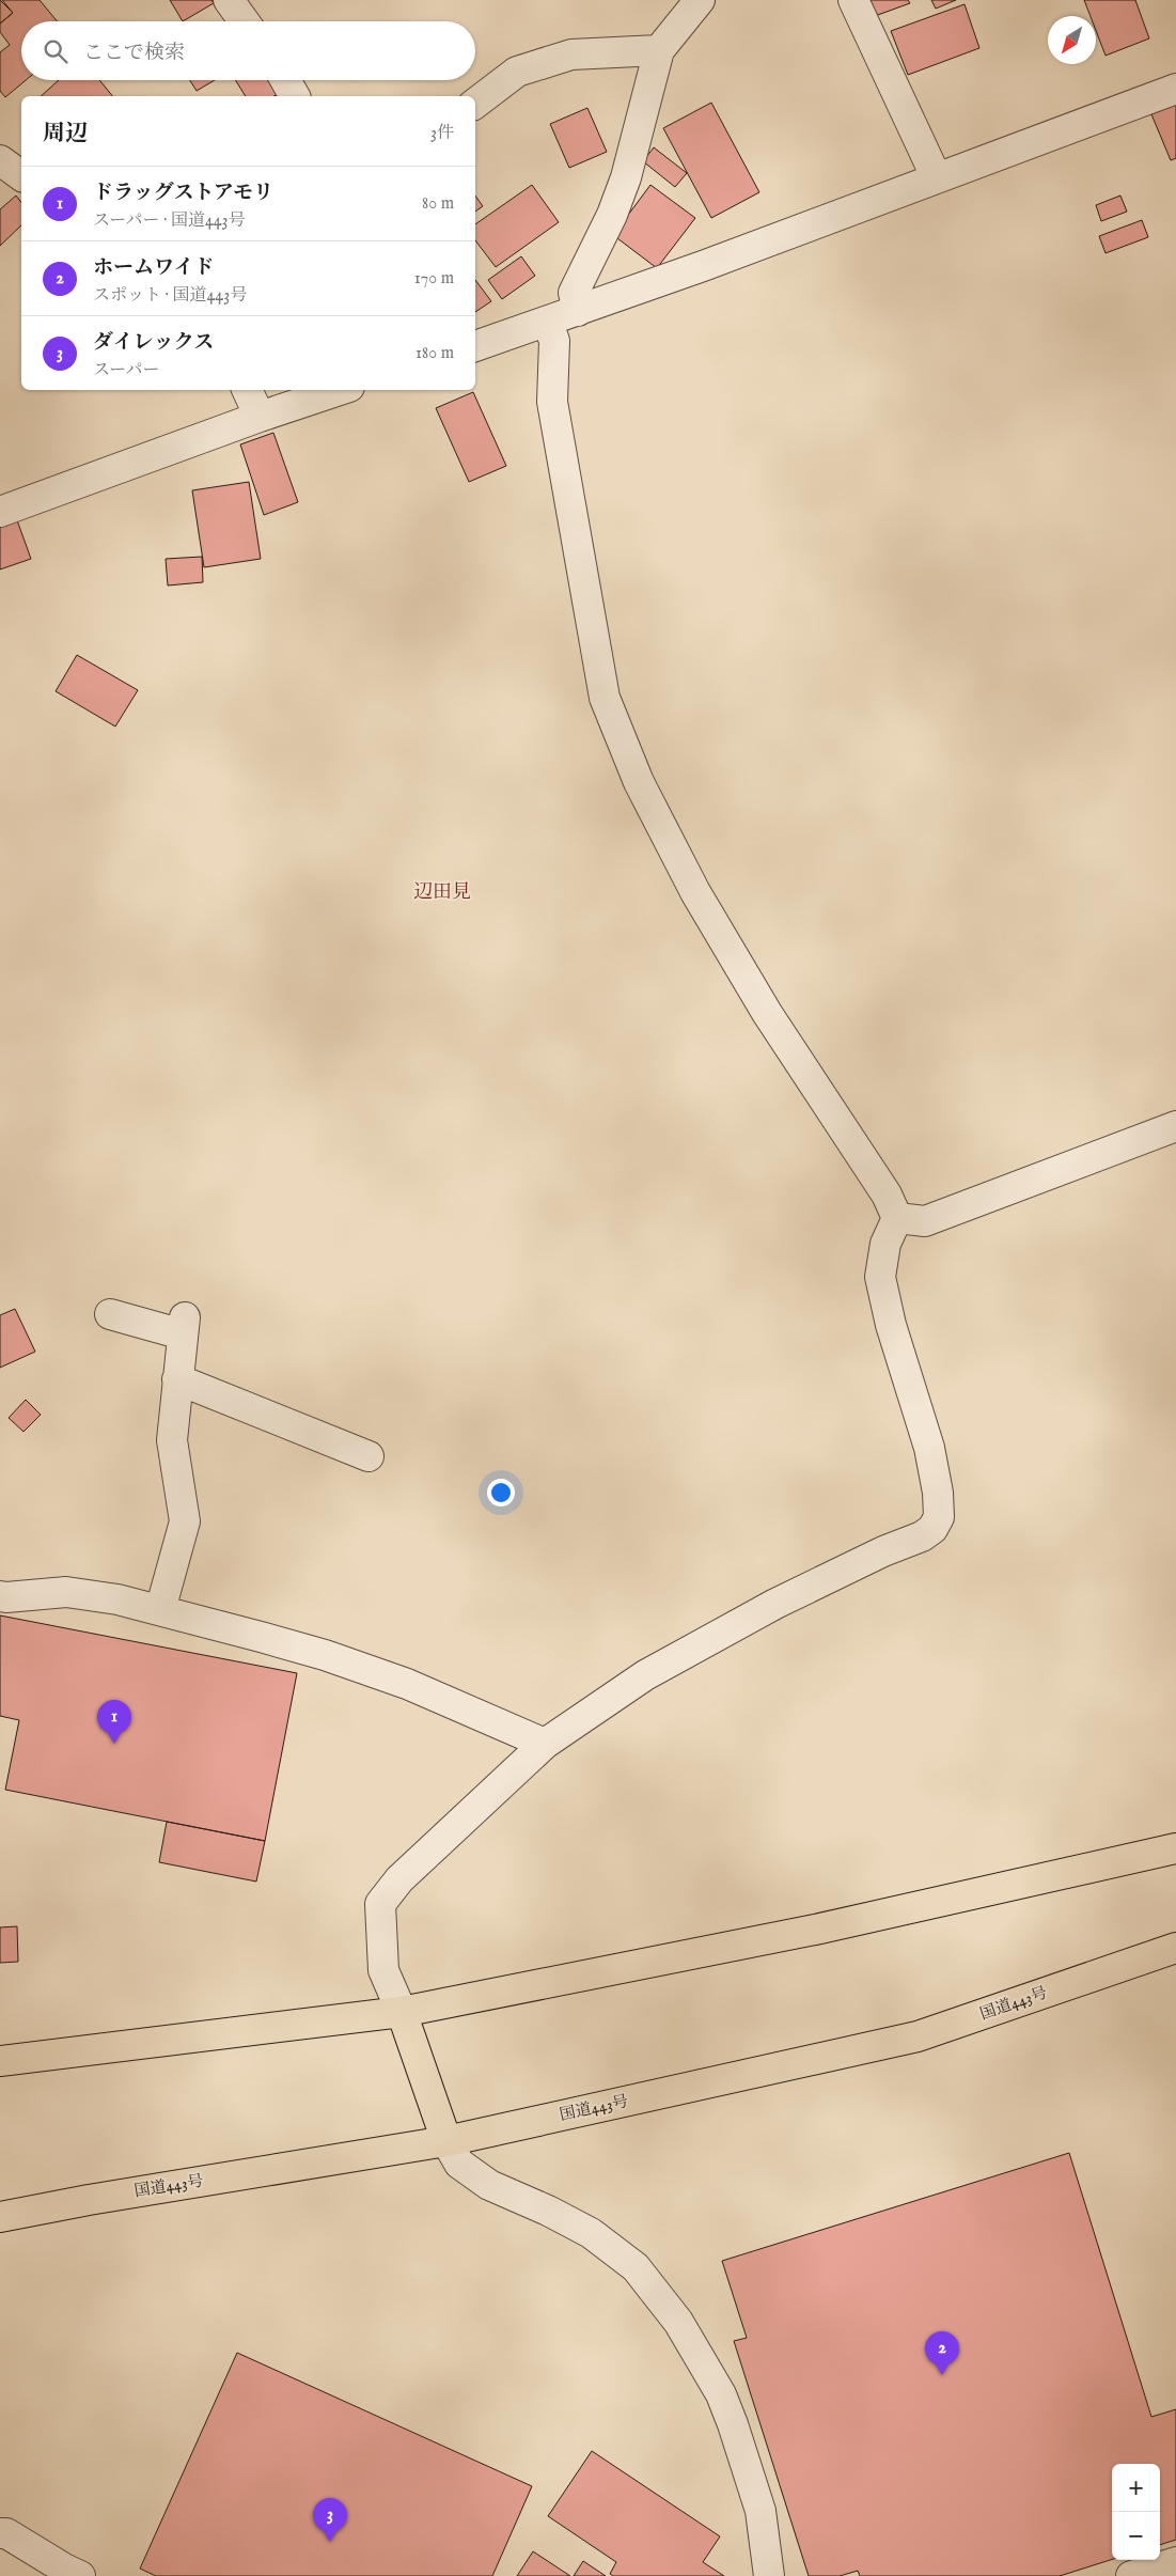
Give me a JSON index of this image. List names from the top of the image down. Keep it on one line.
{"streets":{"highway":["国道443号"]},"districts":["辺田見"],"north":"bottom left","page":{"search":"ここで検索","heading":["周辺","3件"],"list":[{"mark":"1","name":"ドラッグストアモリ","note":"スーパー · 国道443号","value":"80 m"},{"mark":"2","name":"ホームワイド","note":"スポット · 国道443号","value":"170 m"},{"mark":"3","name":"ダイレックス","note":"スーパー","value":"180 m"}],"pins":["1","2","3"],"map_buttons":["+","−"]}}
